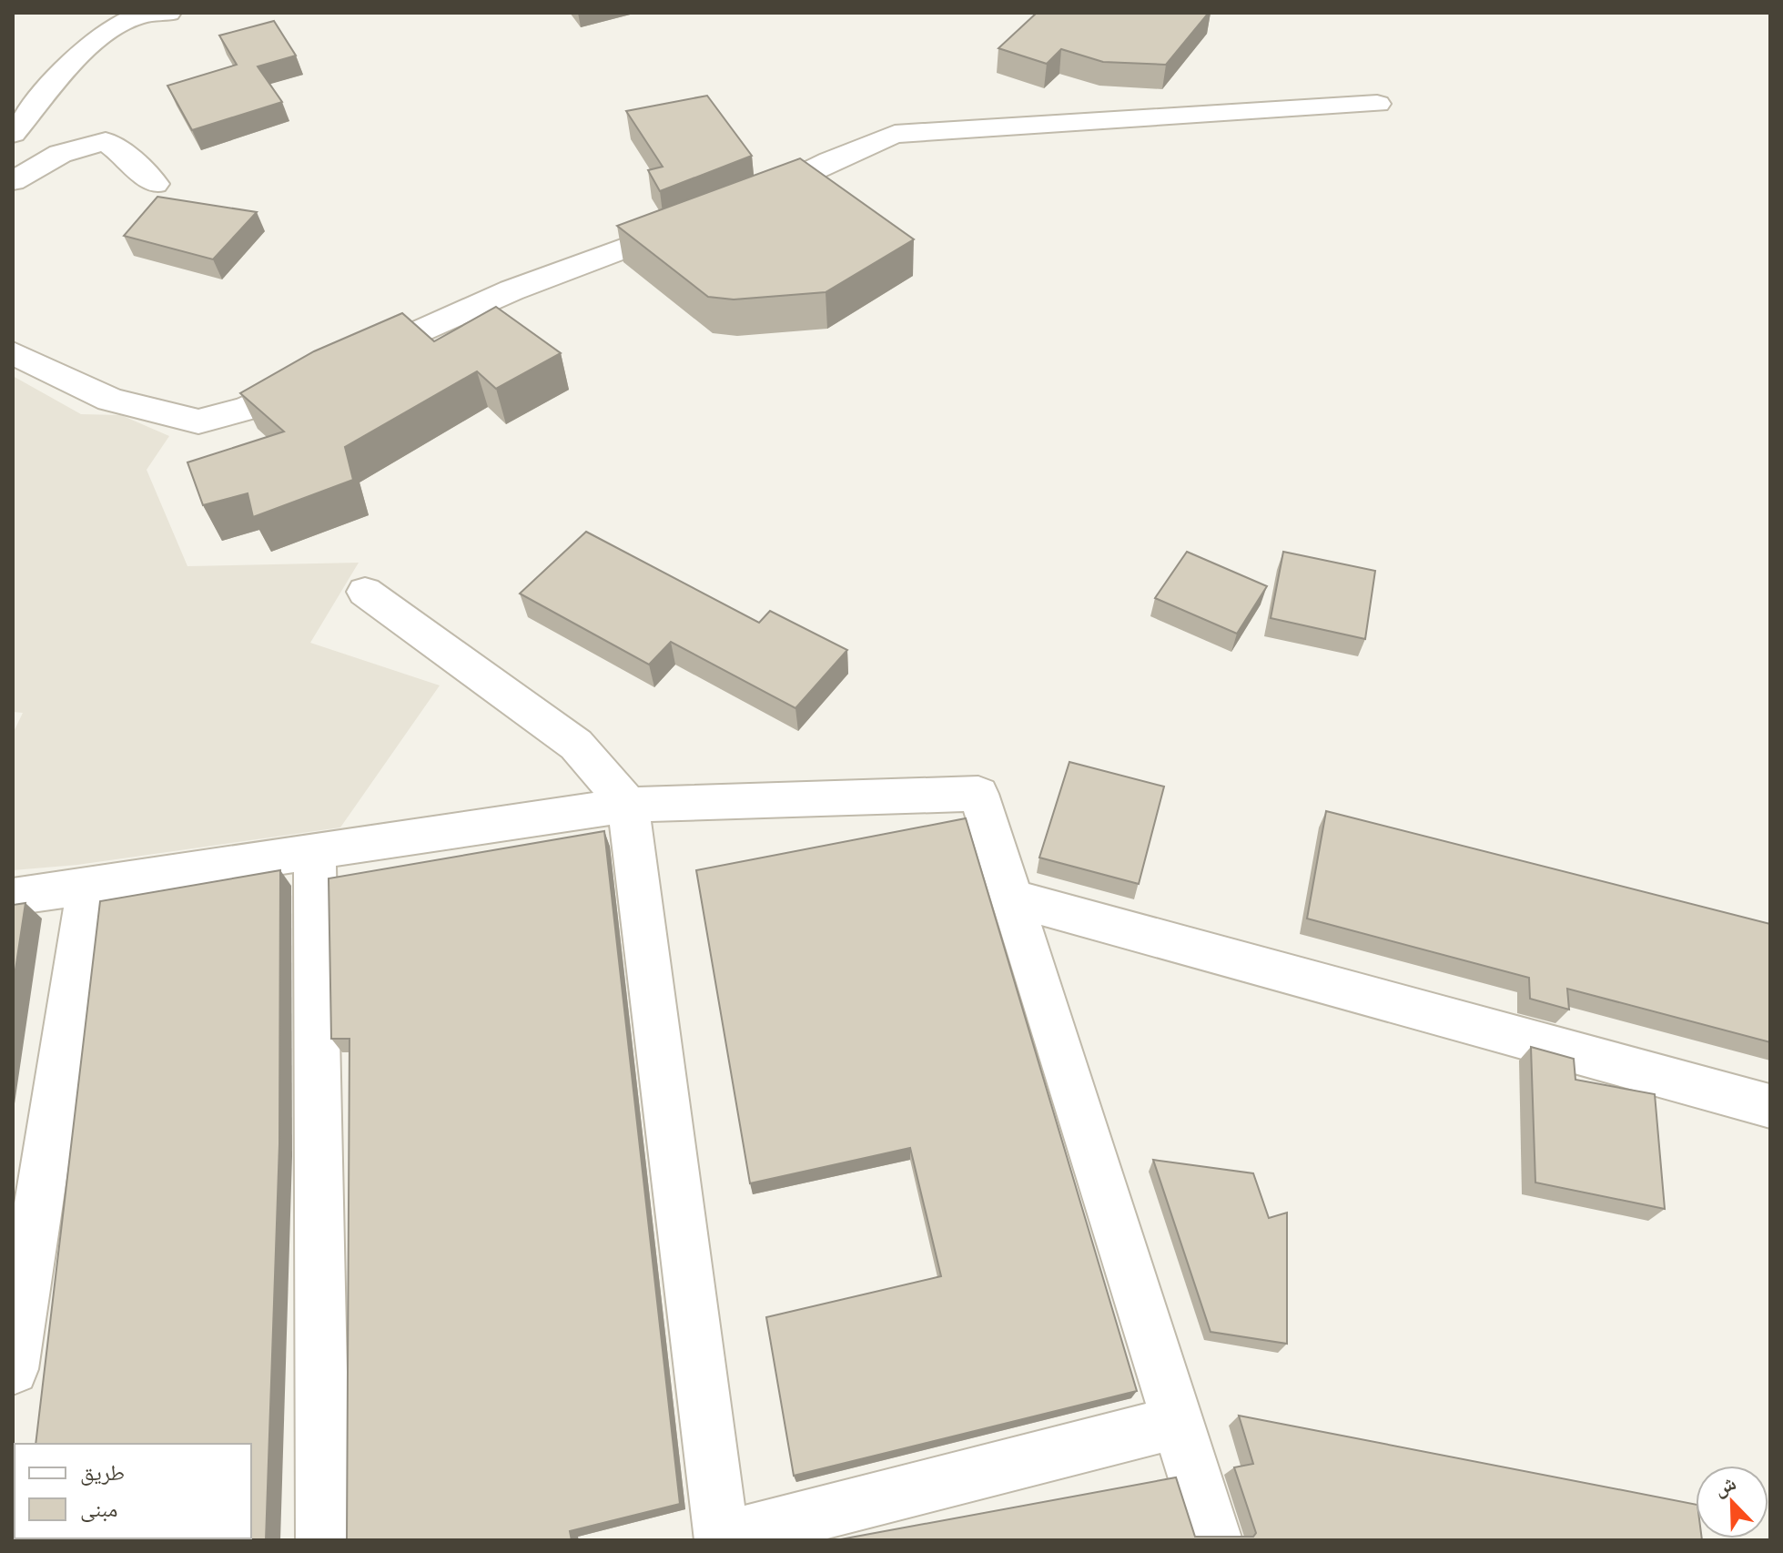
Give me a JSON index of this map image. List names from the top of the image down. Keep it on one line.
{"legend":["طريق","مبنى"],"north":"top left"}
